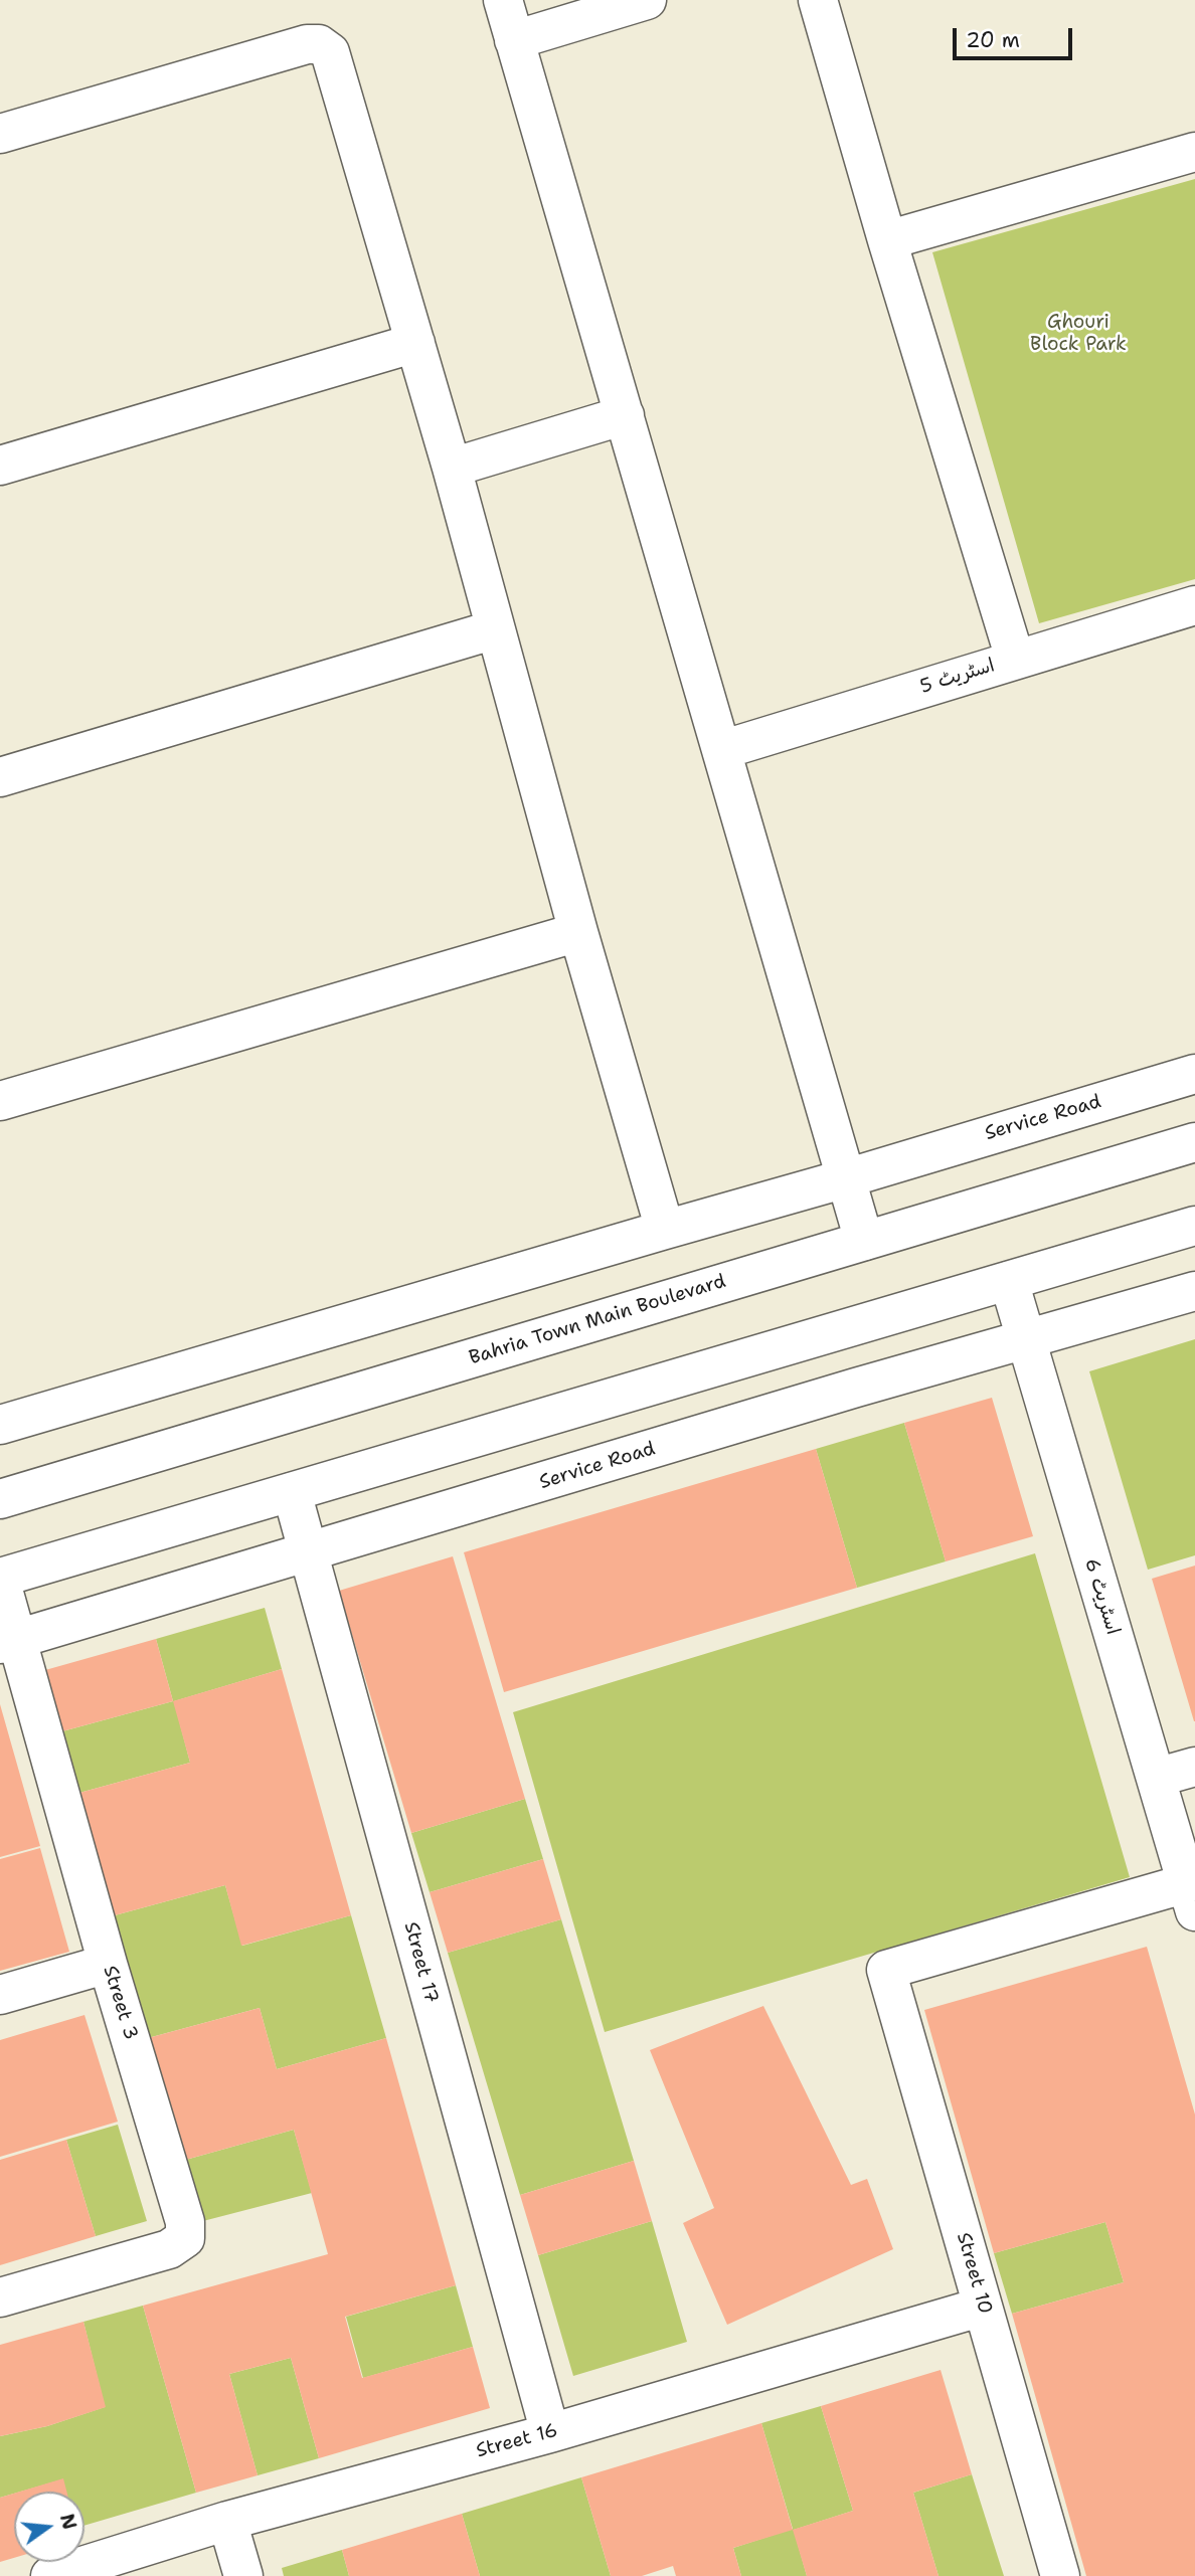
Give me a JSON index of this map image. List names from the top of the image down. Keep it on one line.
{"streets":{"street":["اسٹریٹ 5","Service Road","Bahria Town Main Boulevard","اسٹریٹ 6","Street 17","Street 3","Street 10","Street 16"]},"crossings":[["Service Road","اسٹریٹ 6"],["Service Road","Street 17"],["Service Road","Street 3"],["اسٹریٹ 6","Street 10"],["Street 17","Street 16"],["Street 10","Street 16"]],"parks":["Ghouri Block Park"],"scale_bar":"20 m","north":"right"}
